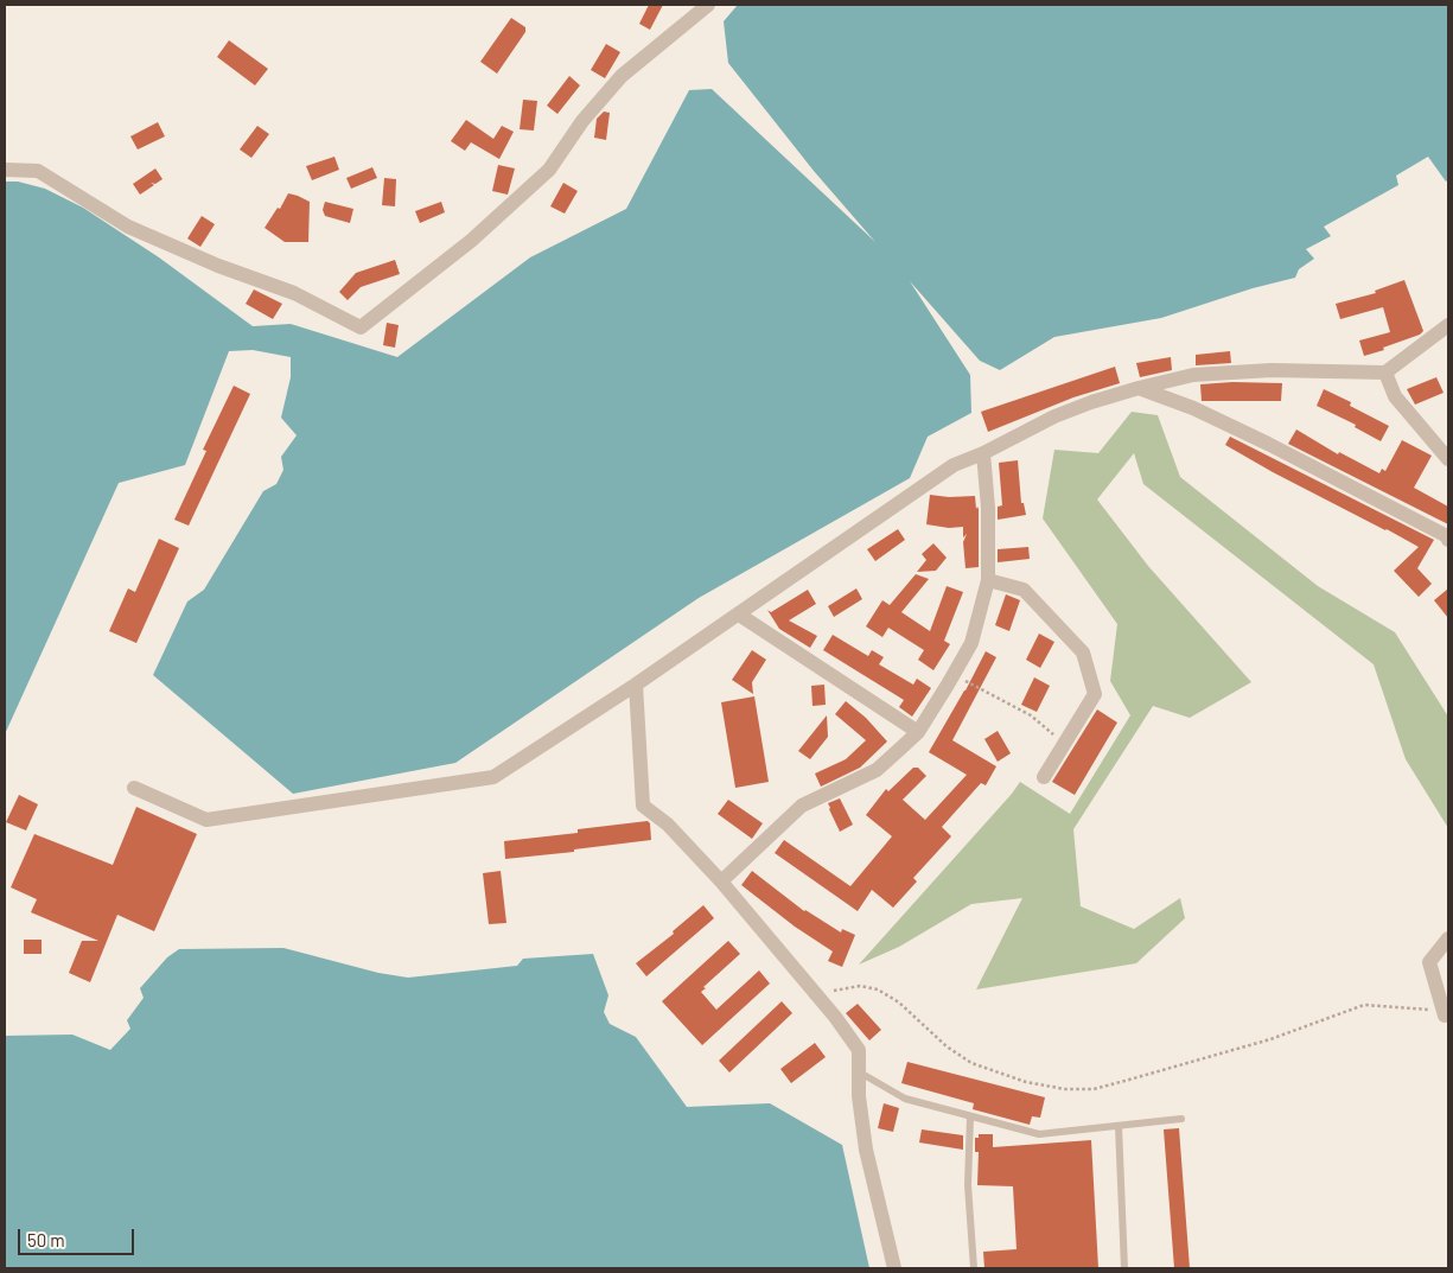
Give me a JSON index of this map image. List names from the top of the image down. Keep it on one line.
{"scale_bar":"50 m"}
